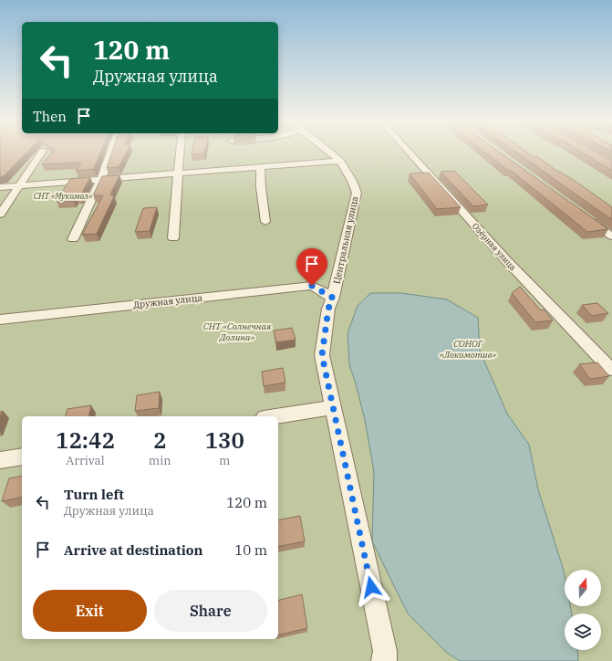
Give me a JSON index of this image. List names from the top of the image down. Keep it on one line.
{"streets":{"street":["Центральная улица","Озёрная улица","Дружная улица"]},"crossings":[["Центральная улица","Дружная улица"]],"parks":["СНТ «Мукомол»","СНТ «Солнечная Долина»","СОНОГ «Локомотив»"],"north":"top","page":{"turn":["120 m","Дружная улица"],"then":"Then","eta":["12:42","Arrival","2","min","130","m"],"list":[{"name":"Turn left","note":"Дружная улица","value":"120 m"},{"name":"Arrive at destination","value":"10 m"}],"buttons":["Exit","Share"]}}
